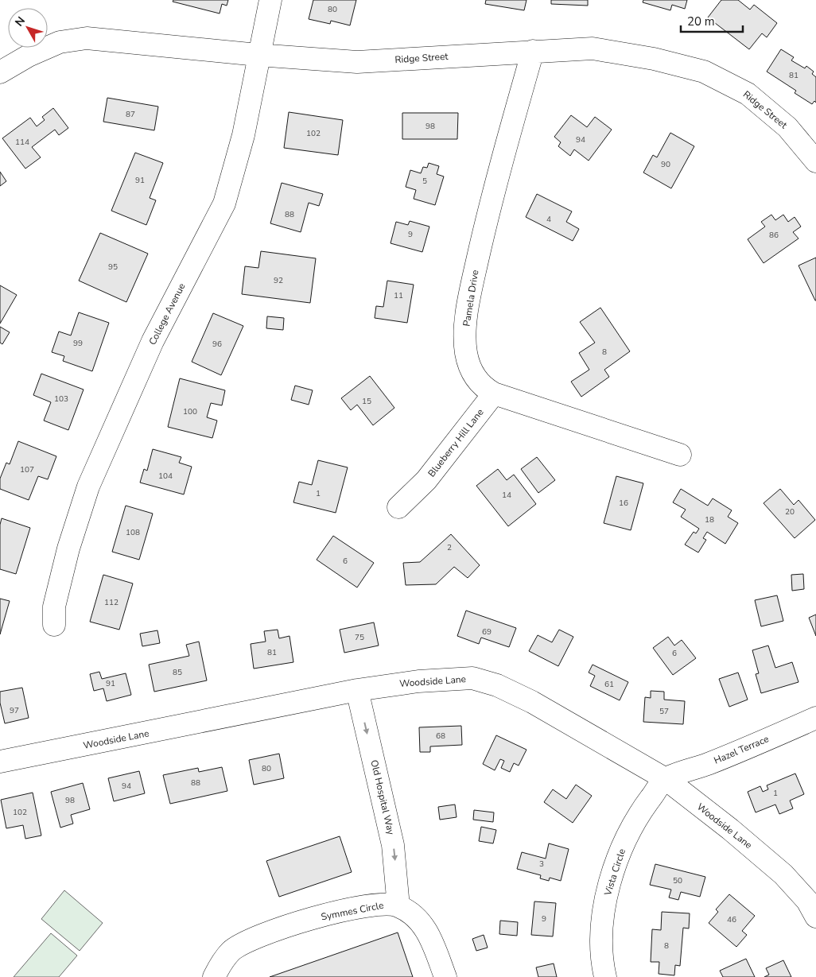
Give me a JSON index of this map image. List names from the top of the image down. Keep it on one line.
{"streets":{"street":["Ridge Street","Pamela Drive","College Avenue","Blueberry Hill Lane","Woodside Lane","Hazel Terrace","Old Hospital Way","Vista Circle","Symmes Circle"]},"crossings":[["Ridge Street","Pamela Drive"],["Ridge Street","College Avenue"],["Pamela Drive","Blueberry Hill Lane"],["Woodside Lane","Hazel Terrace"],["Woodside Lane","Old Hospital Way"],["Woodside Lane","Vista Circle"],["Hazel Terrace","Vista Circle"],["Old Hospital Way","Symmes Circle"]],"one_way":["Old Hospital Way"],"house_numbers":["80","81","87","98","102","94","114","90","91","5","88","4","9","86","95","92","11","99","96","8","103","15","100","107","104","1","14","16","20","18","108","2","6","112","69","75","81","6","85","91","61","97","57","68","80","88","94","1","98","102","3","50","9","46","8"],"scale_bar":"20 m","north":"top left"}
